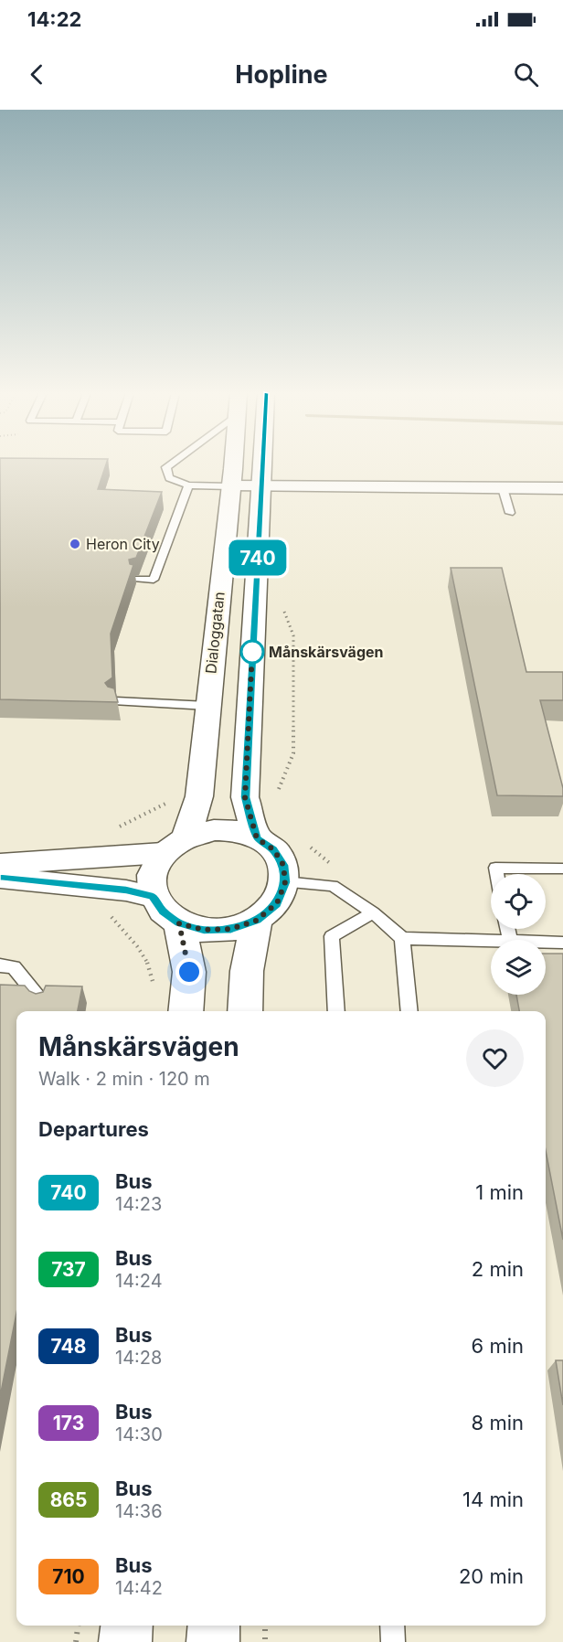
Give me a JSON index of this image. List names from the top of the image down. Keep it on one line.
{"streets":{"street":["Dialoggatan"]},"places":["Heron City","Månskärsvägen"],"lines":["bus line 740"],"page":{"status":"14:22","header":"Hopline","on_map":"740","heading":[["Månskärsvägen","Walk · 2 min · 120 m"],"Departures"],"list":[{"mark":"740","name":"Bus","note":"14:23","value":"1 min"},{"mark":"737","name":"Bus","note":"14:24","value":"2 min"},{"mark":"748","name":"Bus","note":"14:28","value":"6 min"},{"mark":"173","name":"Bus","note":"14:30","value":"8 min"},{"mark":"865","name":"Bus","note":"14:36","value":"14 min"},{"mark":"710","name":"Bus","note":"14:42","value":"20 min"}]}}
